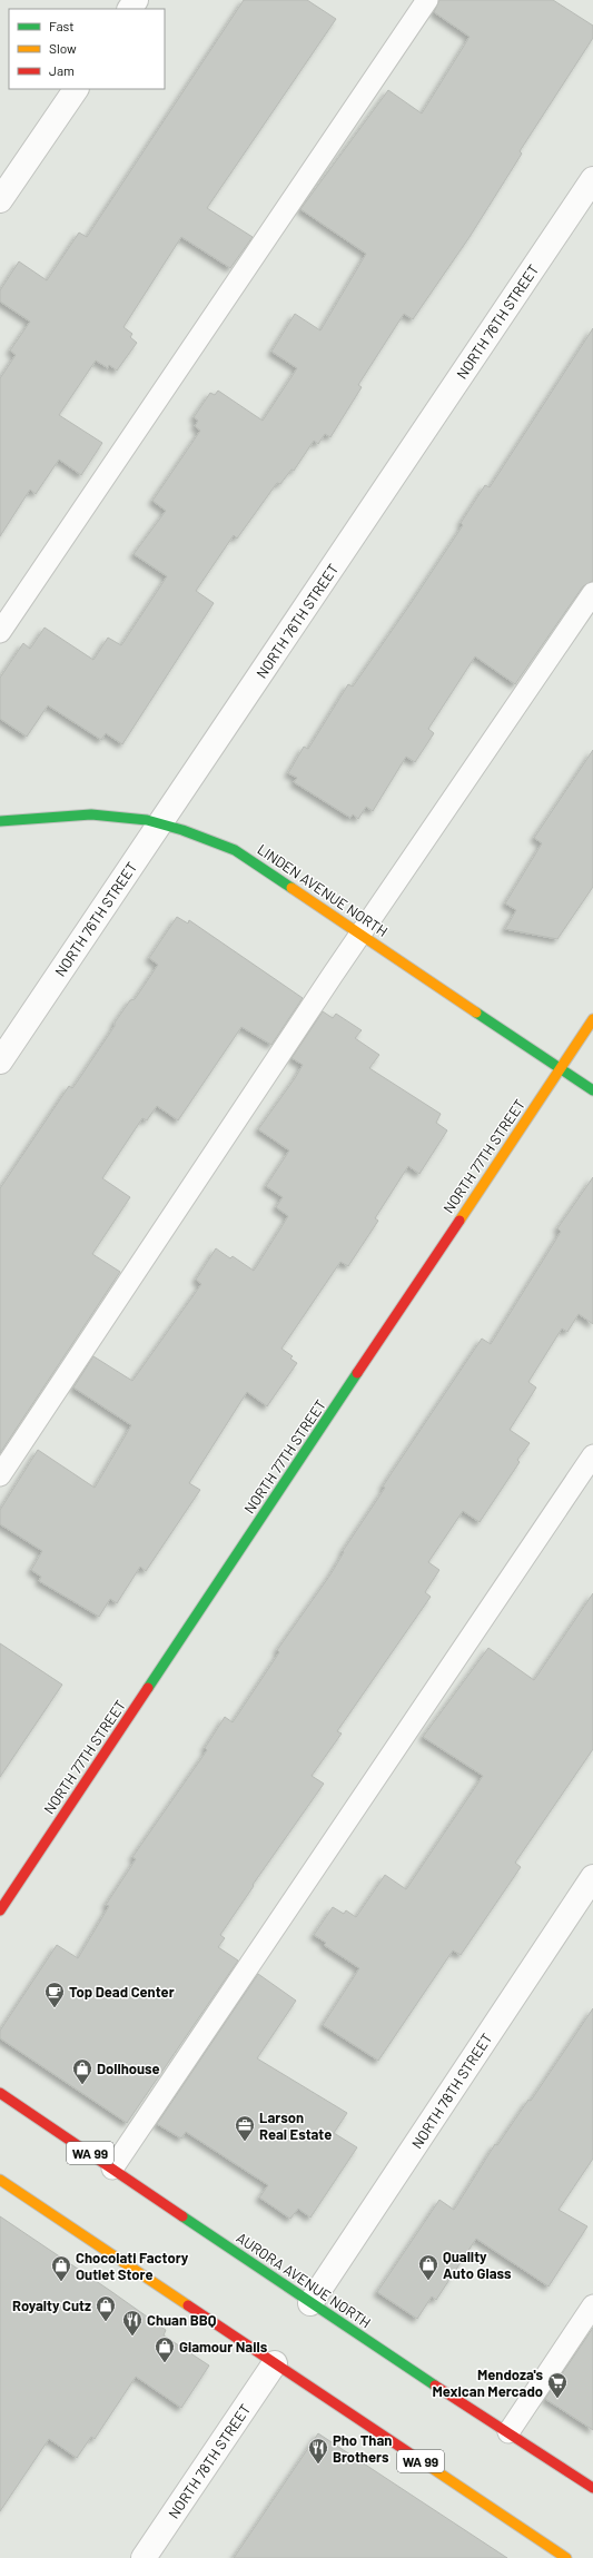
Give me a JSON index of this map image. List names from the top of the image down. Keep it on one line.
{"streets":{"main road":["LINDEN AVENUE NORTH","NORTH 77TH STREET","WA 99","AURORA AVENUE NORTH"],"street":["NORTH 76TH STREET","NORTH 78TH STREET"]},"crossings":[["NORTH 76TH STREET","LINDEN AVENUE NORTH"],["LINDEN AVENUE NORTH","NORTH 77TH STREET"],["NORTH 78TH STREET","WA 99"],["NORTH 78TH STREET","AURORA AVENUE NORTH"]],"places":{"cafe":["Top Dead Center"],"shop":["Dollhouse","Quality Auto Glass","Chocolati Factory Outlet Store","Royalty Cutz","Glamour Nails"],"office":["Larson Real Estate"],"restaurant":["Chuan BBQ","Pho Than Brothers"],"supermarket":["Mendoza's Mexican Mercado"]},"legend":["Fast","Slow","Jam"]}
